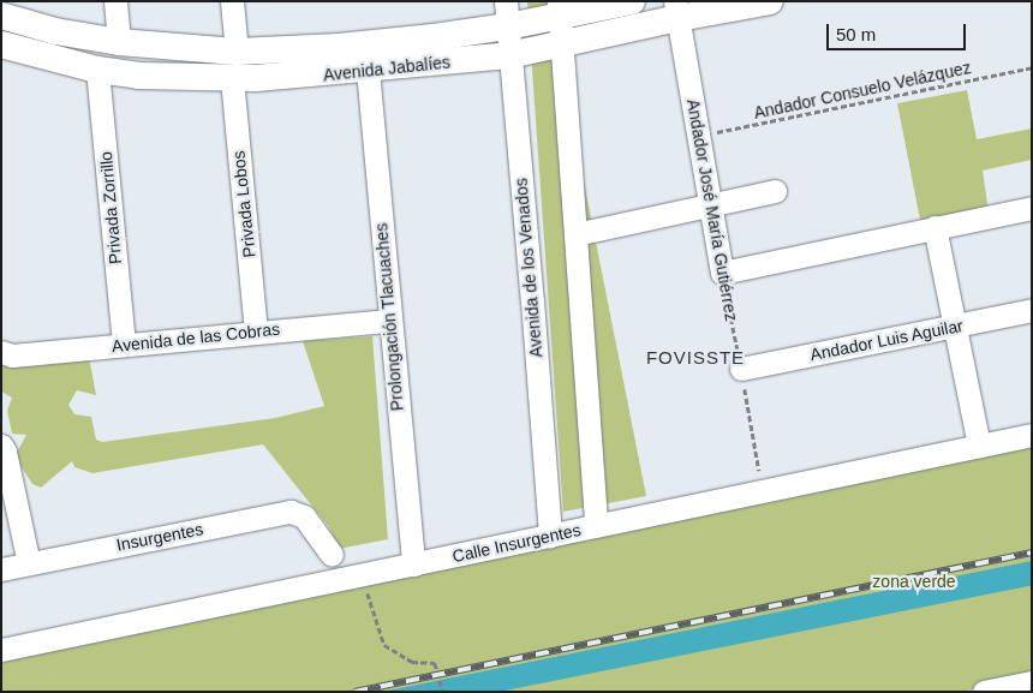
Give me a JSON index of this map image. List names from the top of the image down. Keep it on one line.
{"streets":{"street":["Avenida Jabalíes","Privada Lobos","Privada Zorrillo","Andador José María Gutiérrez","Avenida de los Venados","Prolongación Tlacuaches","Avenida de las Cobras","Andador Luis Aguilar","Insurgentes","Calle Insurgentes"],"path":["Andador Consuelo Velázquez"]},"crossings":[["Avenida Jabalíes","Privada Lobos"],["Avenida Jabalíes","Privada Zorrillo"],["Avenida Jabalíes","Andador José María Gutiérrez"],["Avenida Jabalíes","Avenida de los Venados"],["Avenida Jabalíes","Prolongación Tlacuaches"],["Andador Consuelo Velázquez","Andador José María Gutiérrez"],["Privada Lobos","Avenida de las Cobras"],["Privada Zorrillo","Avenida de las Cobras"],["Andador José María Gutiérrez","Andador Luis Aguilar"],["Andador José María Gutiérrez","Calle Insurgentes"],["Avenida de los Venados","Calle Insurgentes"],["Prolongación Tlacuaches","Avenida de las Cobras"],["Prolongación Tlacuaches","Calle Insurgentes"]],"districts":["FOVISSTE"],"parks":["zona verde"],"scale_bar":"50 m"}
